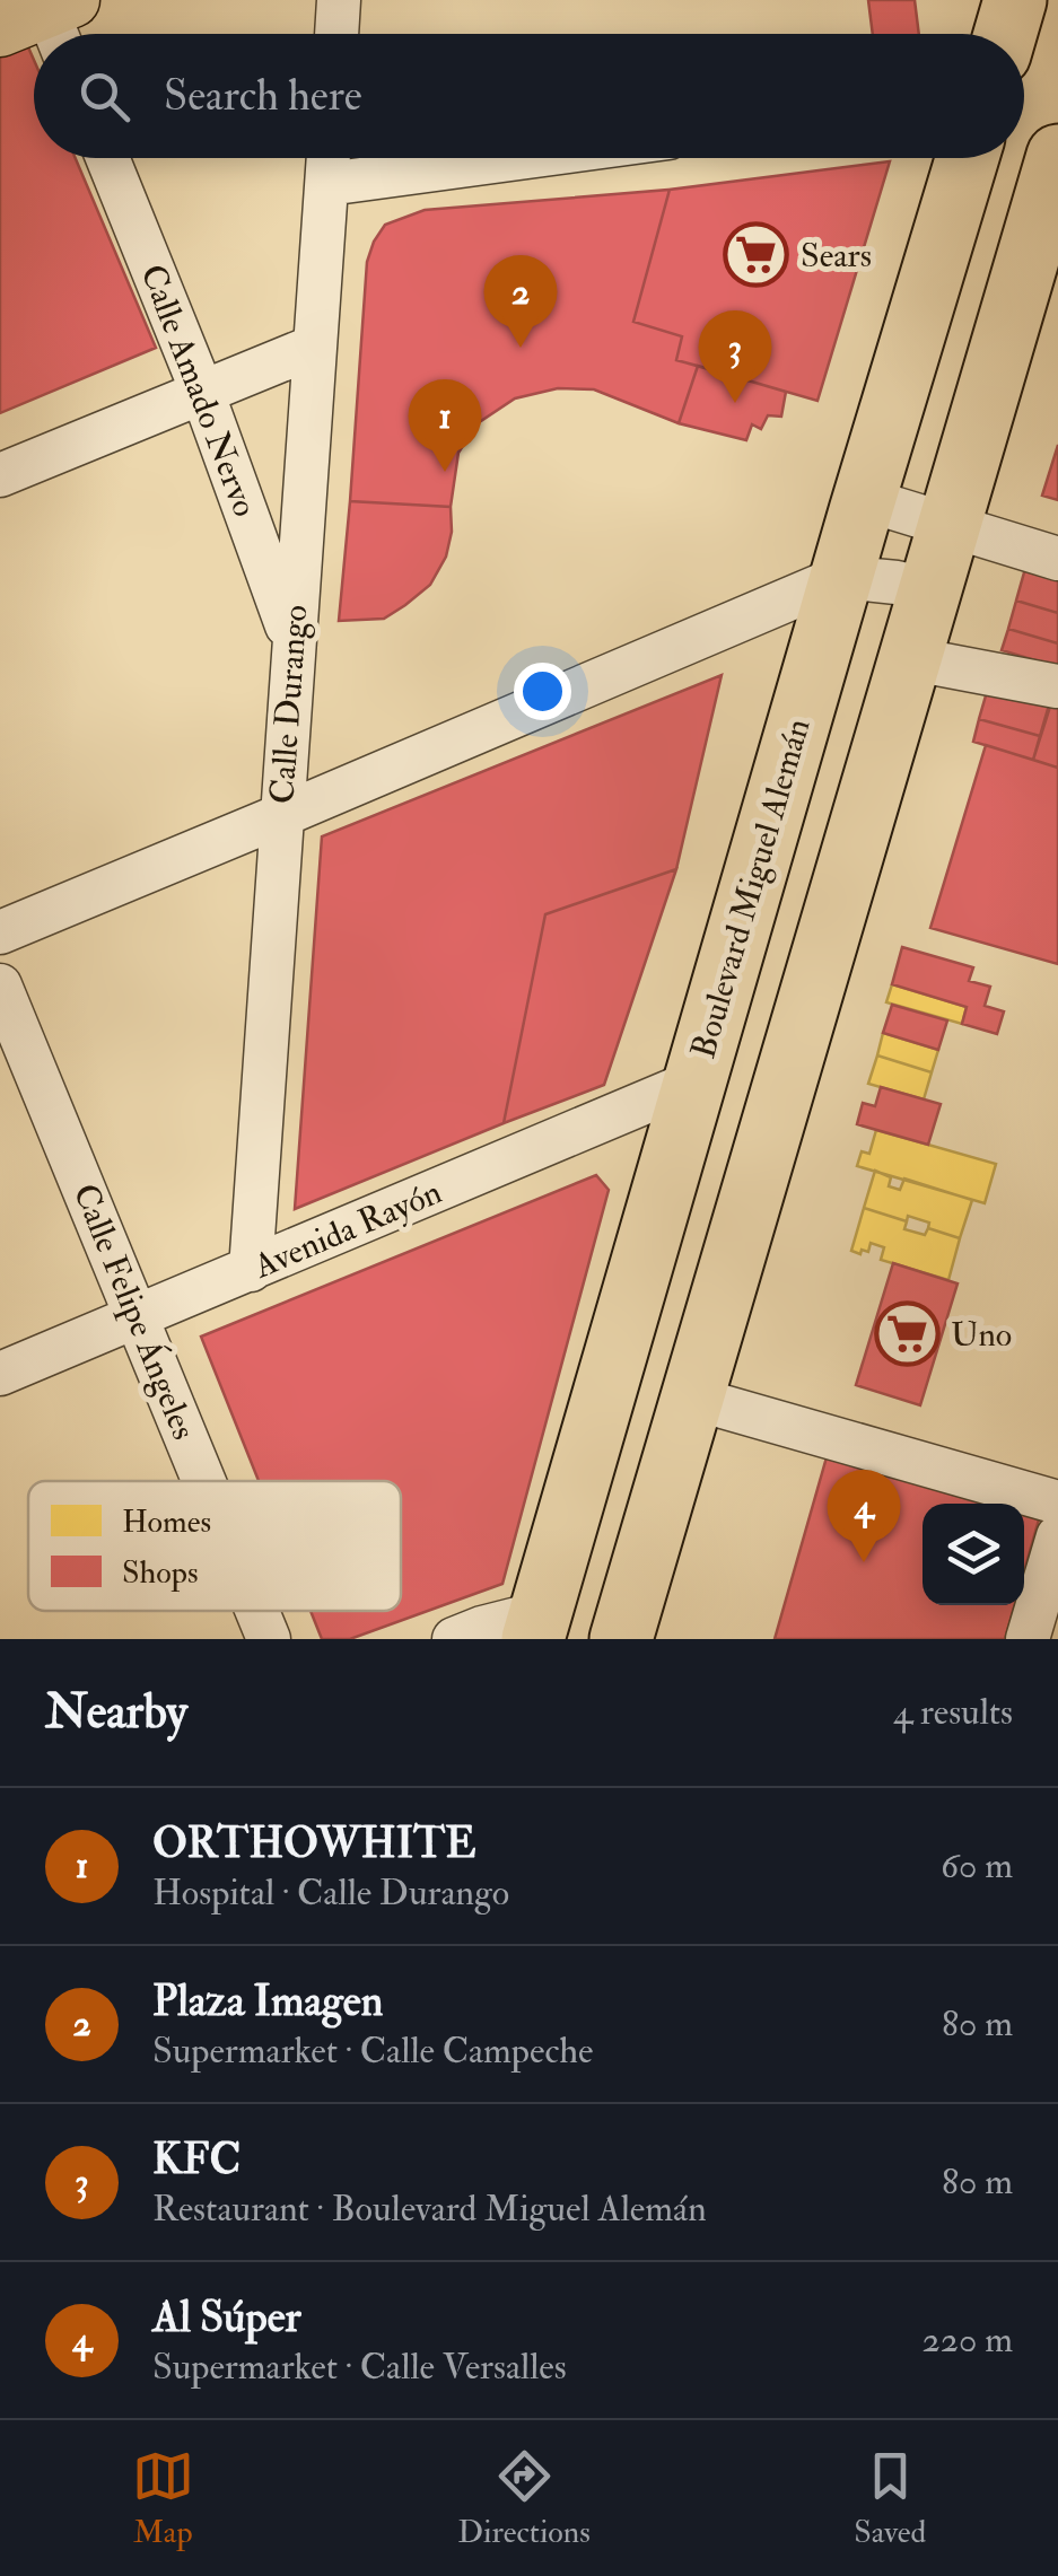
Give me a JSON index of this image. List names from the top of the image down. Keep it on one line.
{"streets":{"highway":["Boulevard Miguel Alemán"],"street":["Calle Amado Nervo","Calle Durango","Avenida Rayón","Calle Felipe Ángeles"]},"crossings":[["Calle Amado Nervo","Calle Durango"],["Calle Durango","Avenida Rayón"],["Boulevard Miguel Alemán","Avenida Rayón"],["Avenida Rayón","Calle Felipe Ángeles"]],"places":{"supermarket":["Sears","Uno"]},"legend":["Homes","Shops"],"page":{"search":"Search here","pins":["2","3","1","4"],"heading":["Nearby","4 results"],"list":[{"mark":"1","name":"ORTHOWHITE","note":"Hospital · Calle Durango","value":"60 m"},{"mark":"2","name":"Plaza Imagen","note":"Supermarket · Calle Campeche","value":"80 m"},{"mark":"3","name":"KFC","note":"Restaurant · Boulevard Miguel Alemán","value":"80 m"},{"mark":"4","name":"Al Súper","note":"Supermarket · Calle Versalles","value":"220 m"}],"nav":["Map","Directions","Saved"]}}
